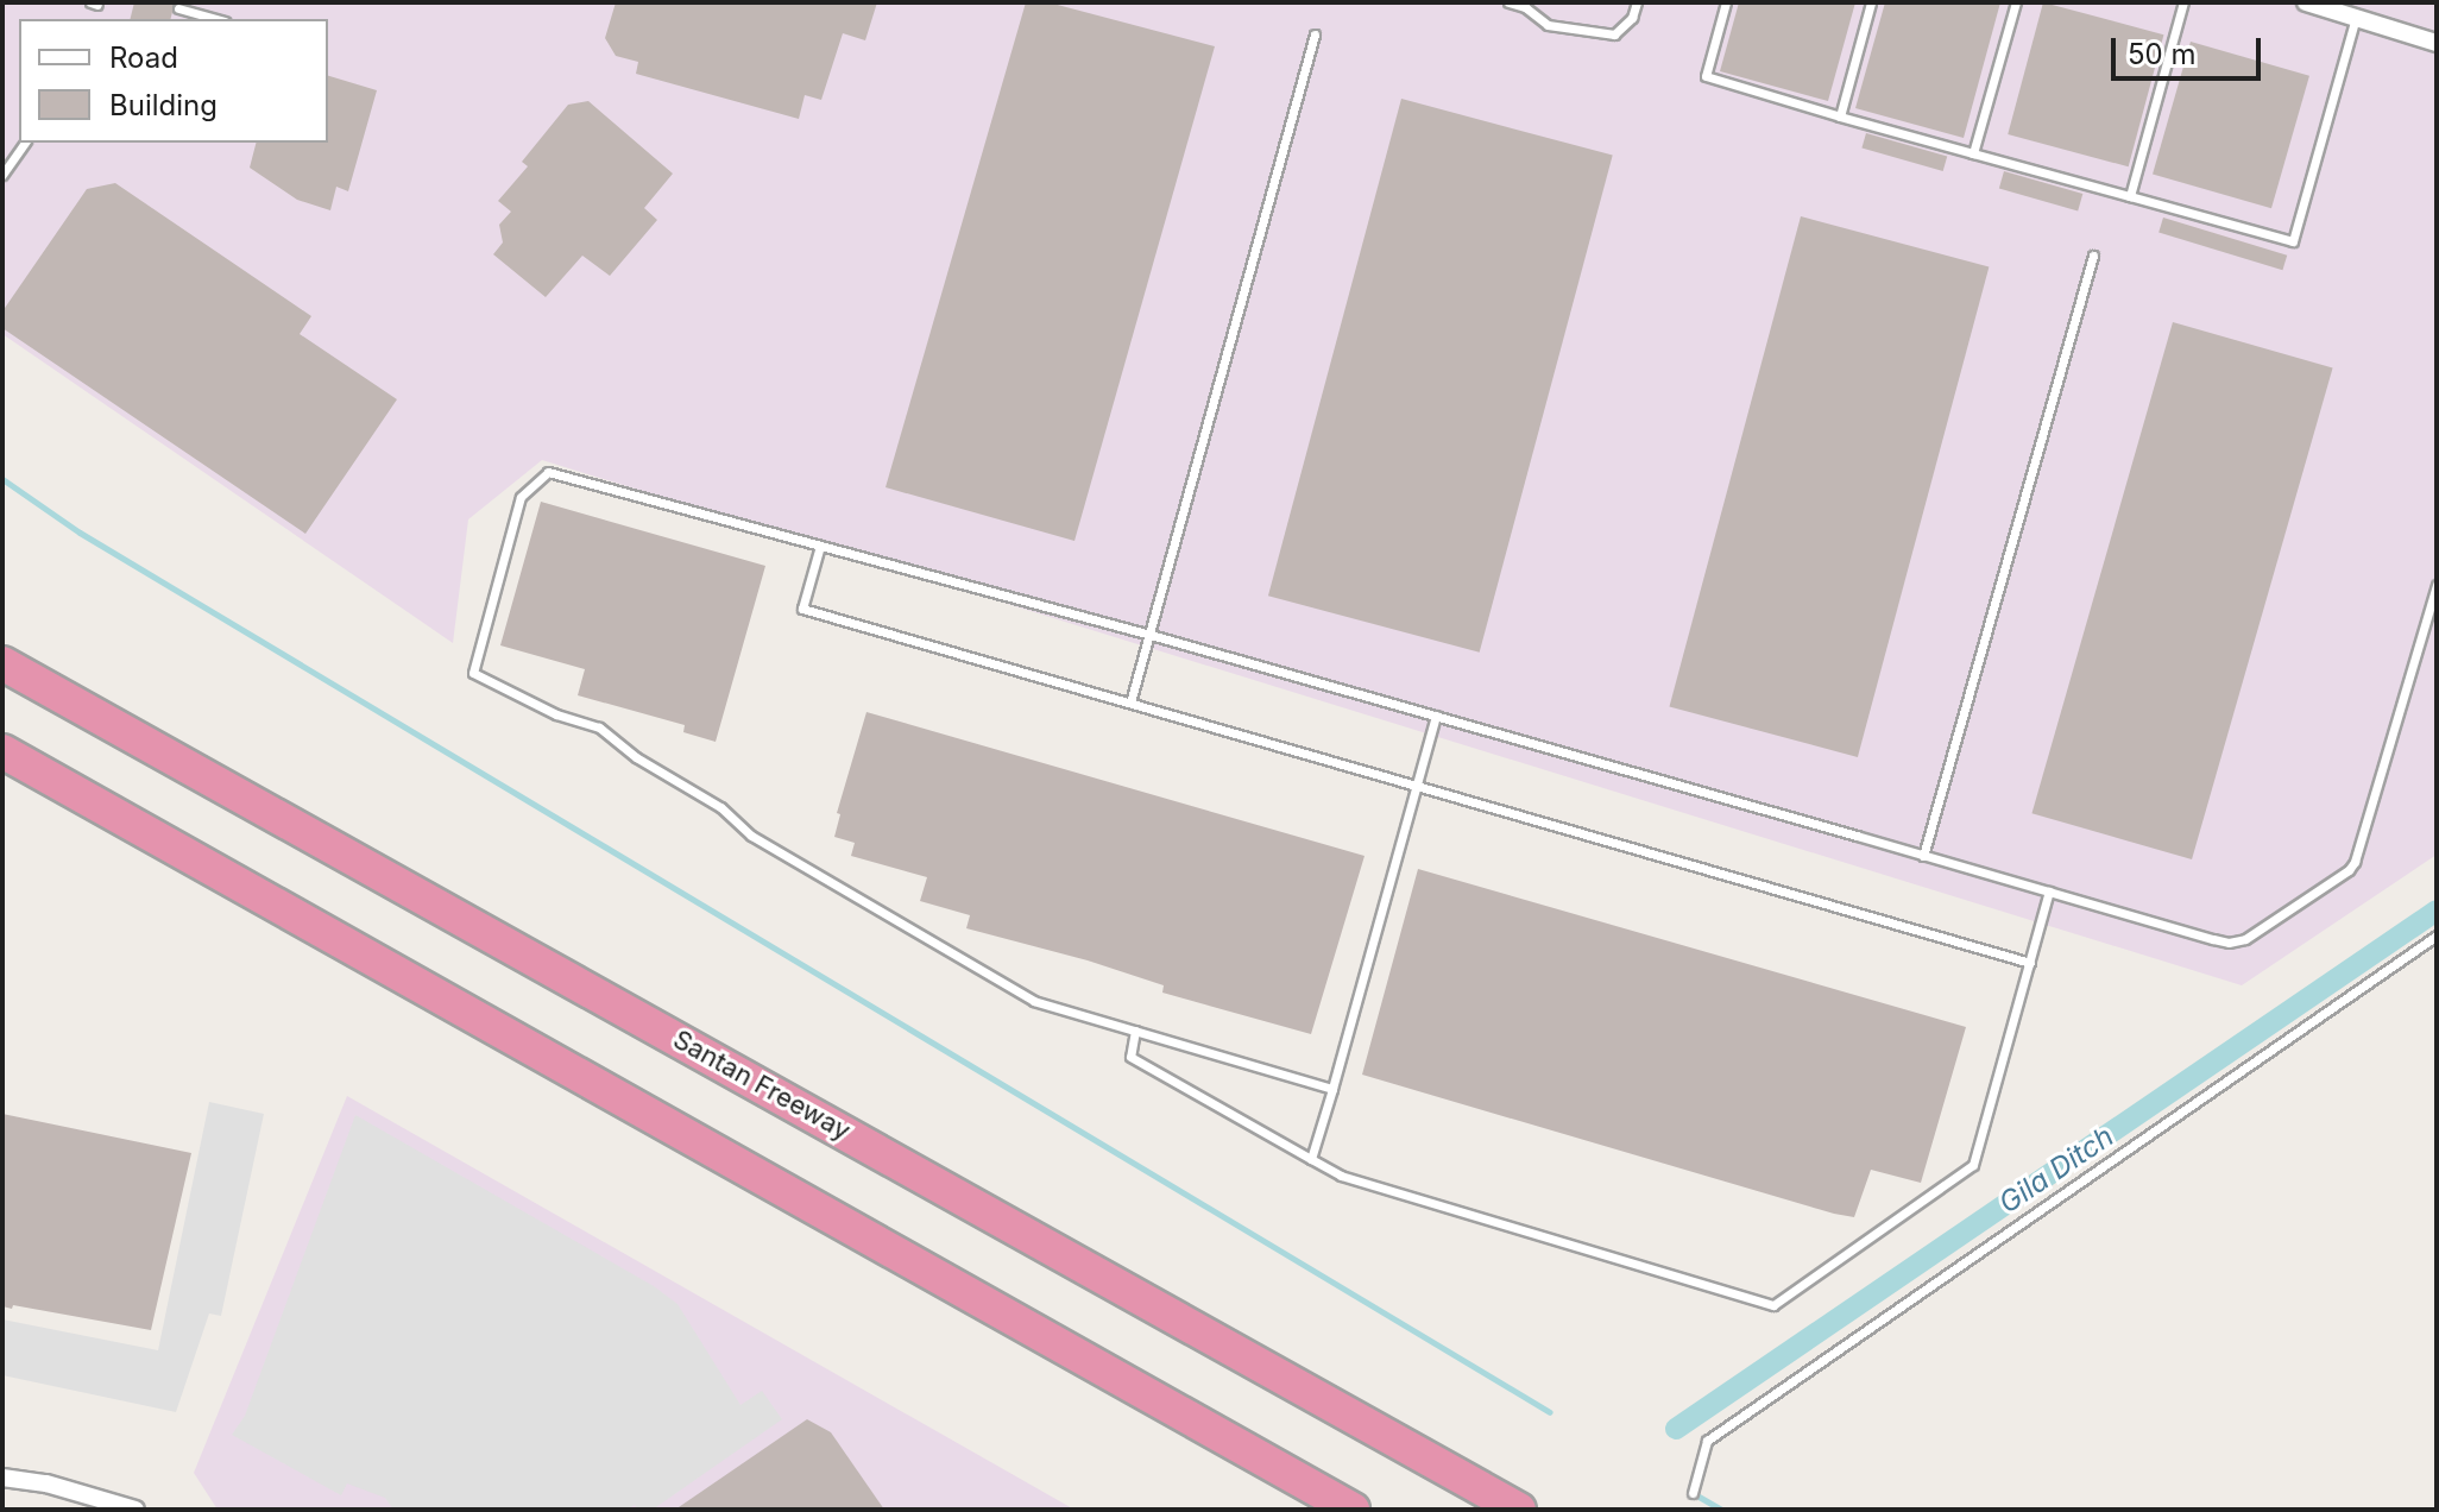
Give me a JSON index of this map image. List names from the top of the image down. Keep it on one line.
{"streets":{"highway":["Santan Freeway"]},"water":["Gila Ditch"],"legend":["Road","Building"],"scale_bar":"50 m"}
